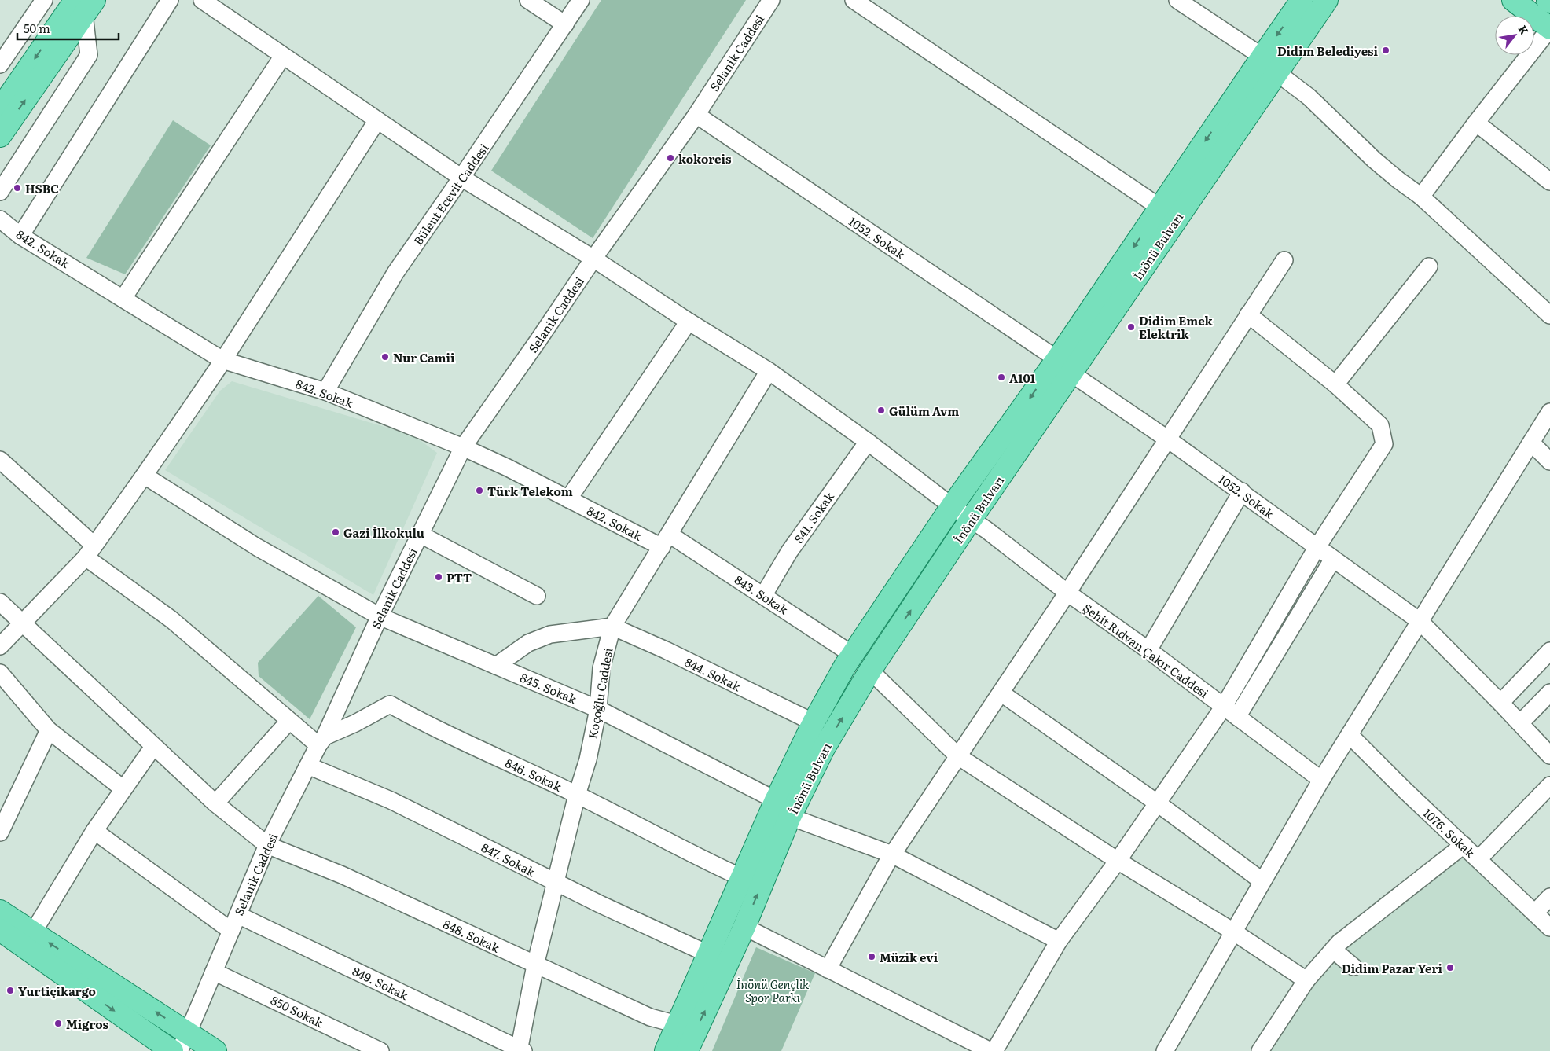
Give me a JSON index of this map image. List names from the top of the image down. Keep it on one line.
{"streets":{"main road":["İnönü Bulvarı"],"street":["Selanik Caddesi","Bülent Ecevit Caddesi","1052. Sokak","842. Sokak","841. Sokak","843. Sokak","Şehit Rıdvan Çakır Caddesi","844. Sokak","845. Sokak","Koçoğlu Caddesi","846. Sokak","1076. Sokak","847. Sokak","848. Sokak","849. Sokak","850 Sokak"]},"crossings":[["Selanik Caddesi","1052. Sokak"],["Selanik Caddesi","842. Sokak"],["Selanik Caddesi","Şehit Rıdvan Çakır Caddesi"],["Selanik Caddesi","845. Sokak"],["Selanik Caddesi","846. Sokak"],["Selanik Caddesi","847. Sokak"],["Selanik Caddesi","848. Sokak"],["Selanik Caddesi","849. Sokak"],["Selanik Caddesi","850 Sokak"],["Bülent Ecevit Caddesi","842. Sokak"],["Bülent Ecevit Caddesi","Şehit Rıdvan Çakır Caddesi"],["1052. Sokak","İnönü Bulvarı"],["İnönü Bulvarı","843. Sokak"],["İnönü Bulvarı","Şehit Rıdvan Çakır Caddesi"],["İnönü Bulvarı","844. Sokak"],["İnönü Bulvarı","845. Sokak"],["İnönü Bulvarı","846. Sokak"],["İnönü Bulvarı","847. Sokak"],["İnönü Bulvarı","848. Sokak"],["842. Sokak","843. Sokak"],["842. Sokak","Koçoğlu Caddesi"],["841. Sokak","843. Sokak"],["841. Sokak","Şehit Rıdvan Çakır Caddesi"],["843. Sokak","Koçoğlu Caddesi"],["Şehit Rıdvan Çakır Caddesi","Koçoğlu Caddesi"],["844. Sokak","Koçoğlu Caddesi"],["845. Sokak","Koçoğlu Caddesi"],["Koçoğlu Caddesi","846. Sokak"],["Koçoğlu Caddesi","847. Sokak"],["Koçoğlu Caddesi","848. Sokak"],["Koçoğlu Caddesi","849. Sokak"]],"parks":["İnönü Gençlik Spor Parkı"],"places":["Didim Belediyesi","kokoreis","HSBC","Didim Emek Elektrik","Nur Camii","A101","Gülüm Avm","Türk Telekom","Gazi İlkokulu","PTT","Müzik evi","Didim Pazar Yeri","Yurtiçikargo","Migros"],"scale_bar":"50 m","north":"top right"}
